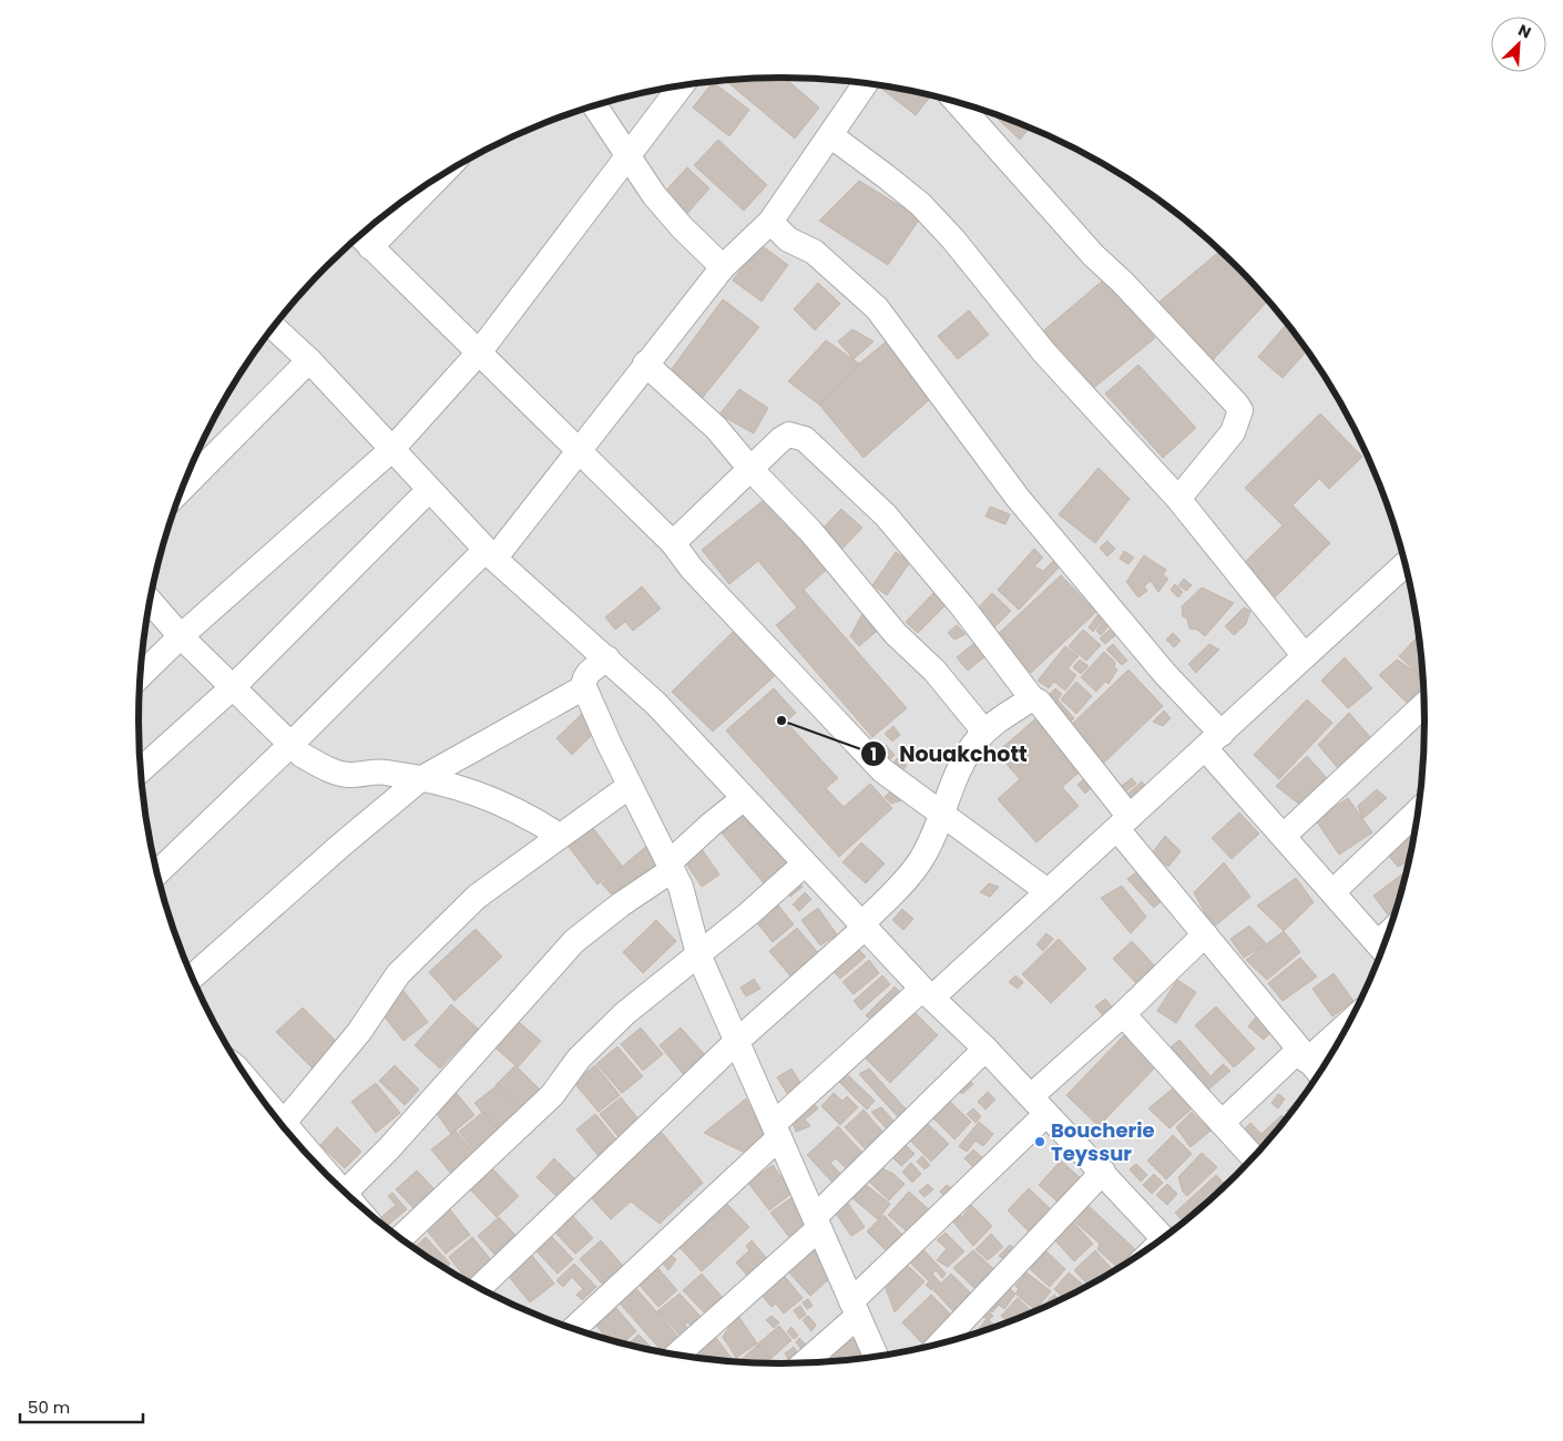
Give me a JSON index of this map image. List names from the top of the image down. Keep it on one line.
{"places":["Nouakchott","Boucherie Teyssur"],"scale_bar":"50 m","north":"top right"}
